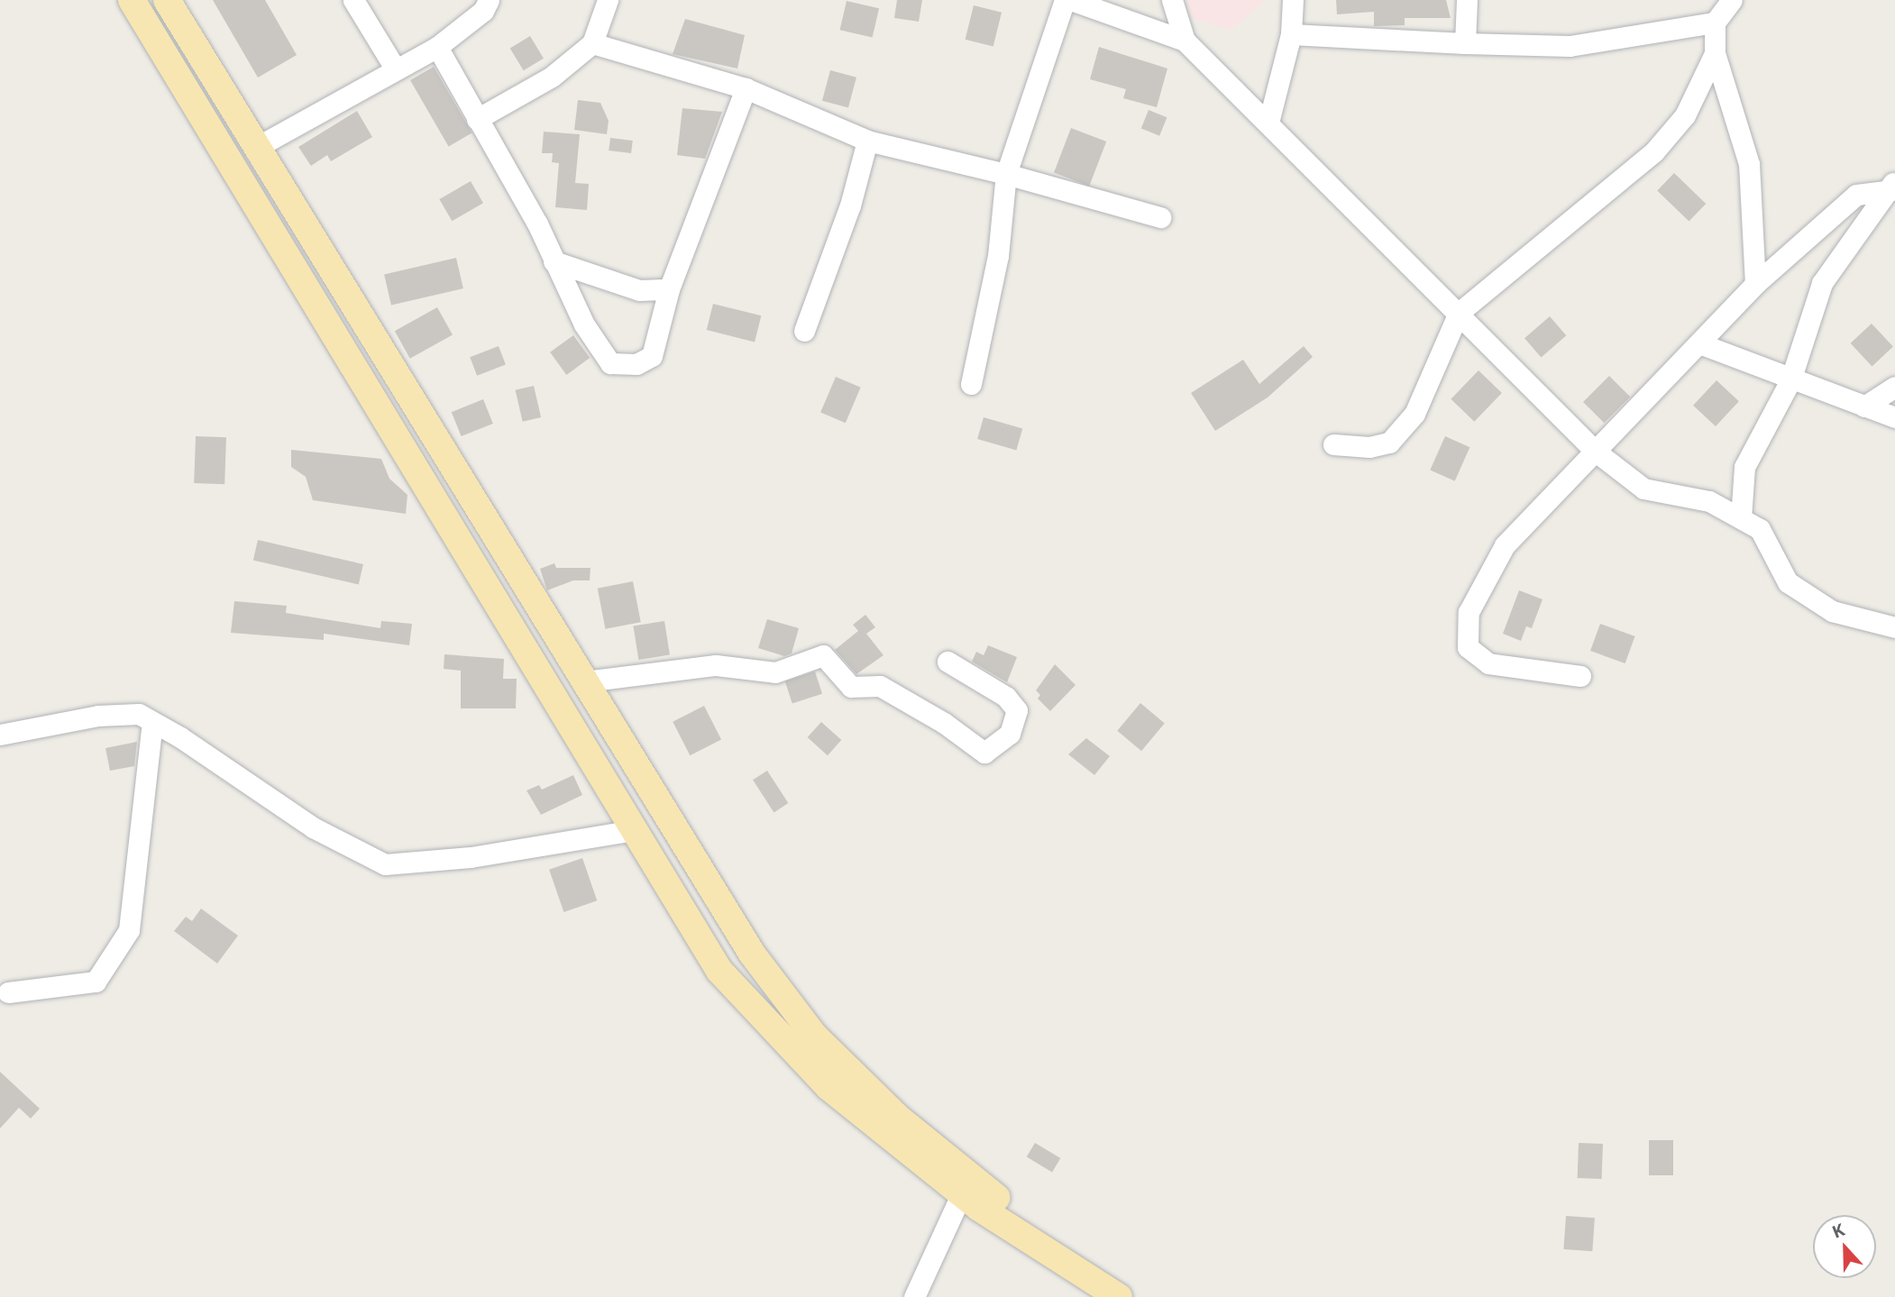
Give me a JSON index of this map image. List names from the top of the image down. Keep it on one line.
{"north":"top"}
